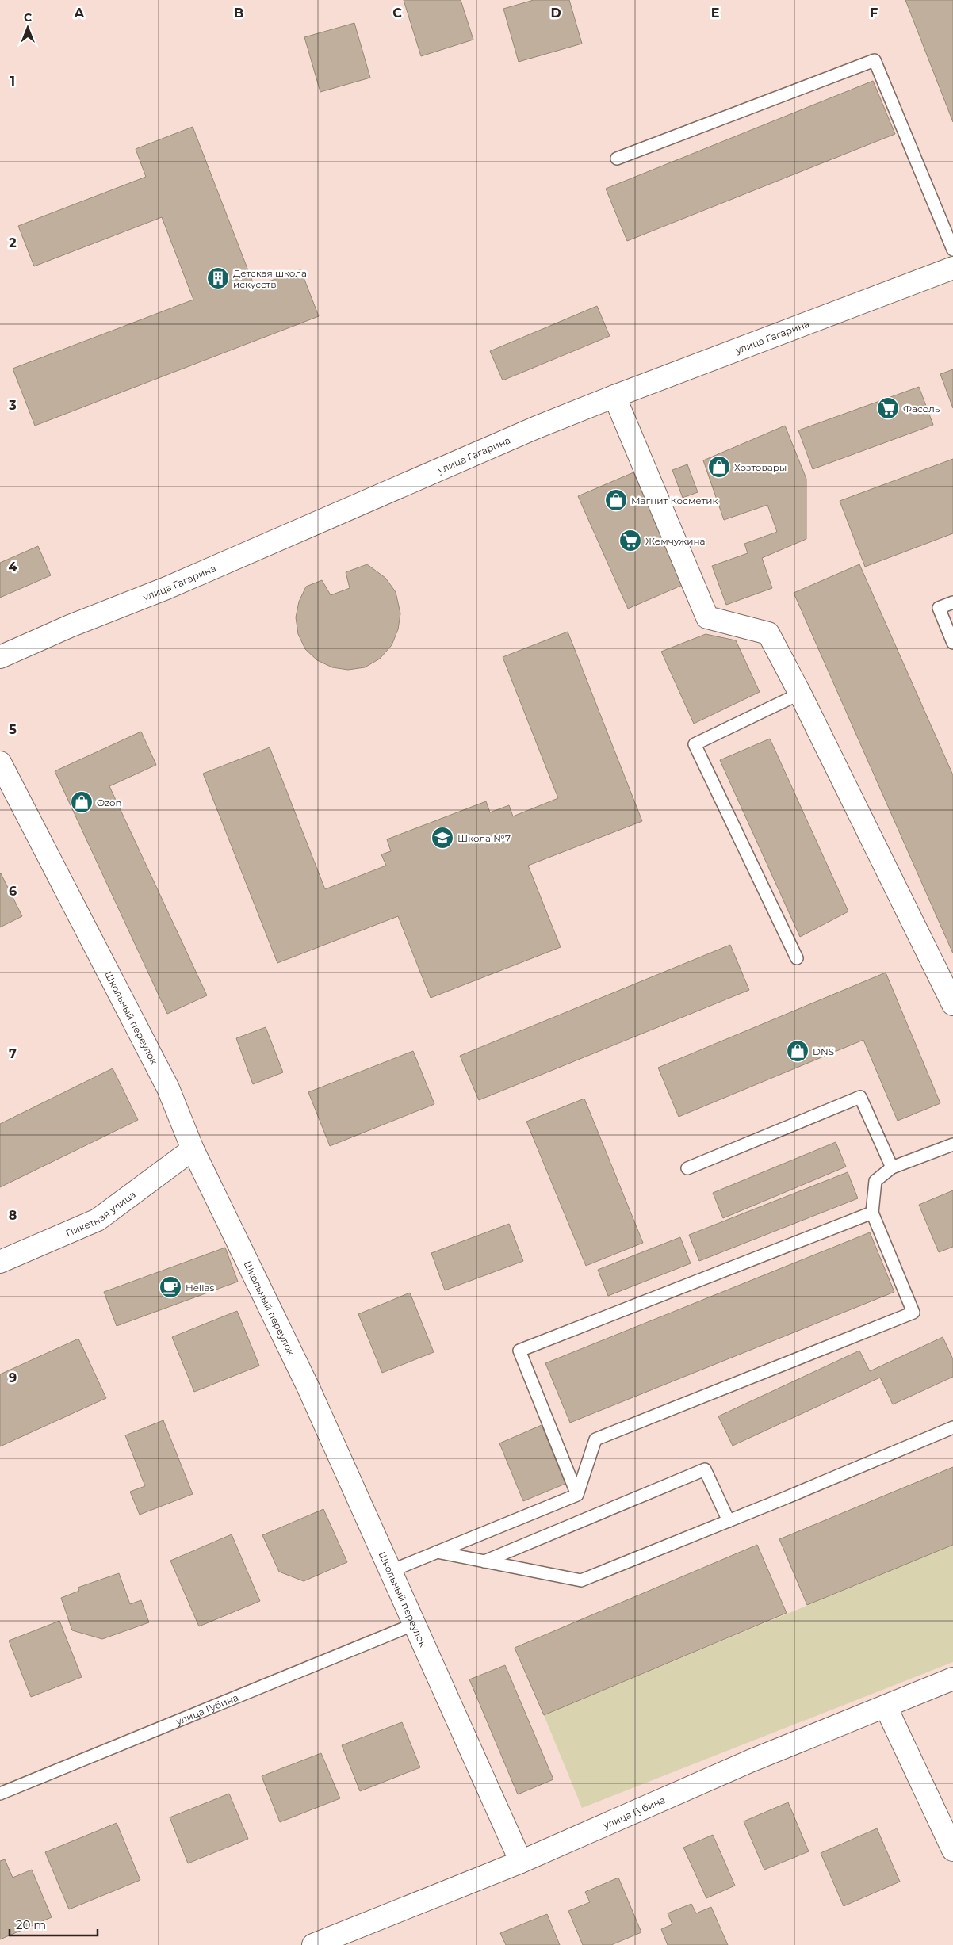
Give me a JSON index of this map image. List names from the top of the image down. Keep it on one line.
{"streets":{"street":["улица Гагарина","Школьный переулок","Пикетная улица","улица Губина"]},"crossings":[["Школьный переулок","Пикетная улица"],["Школьный переулок","улица Губина"]],"places":{"building":["Детская школа искусств"],"supermarket":["Фасоль","Жемчужина"],"shop":["Хозтовары","Магнит Косметик","Ozon","DNS"],"school or university":["Школа №7"],"cafe":["Hellas"]},"scale_bar":"20 m","north":"top","grid":{"columns":["A","B","C","D","E","F"],"rows":["1","2","3","4","5","6","7","8","9"]}}
